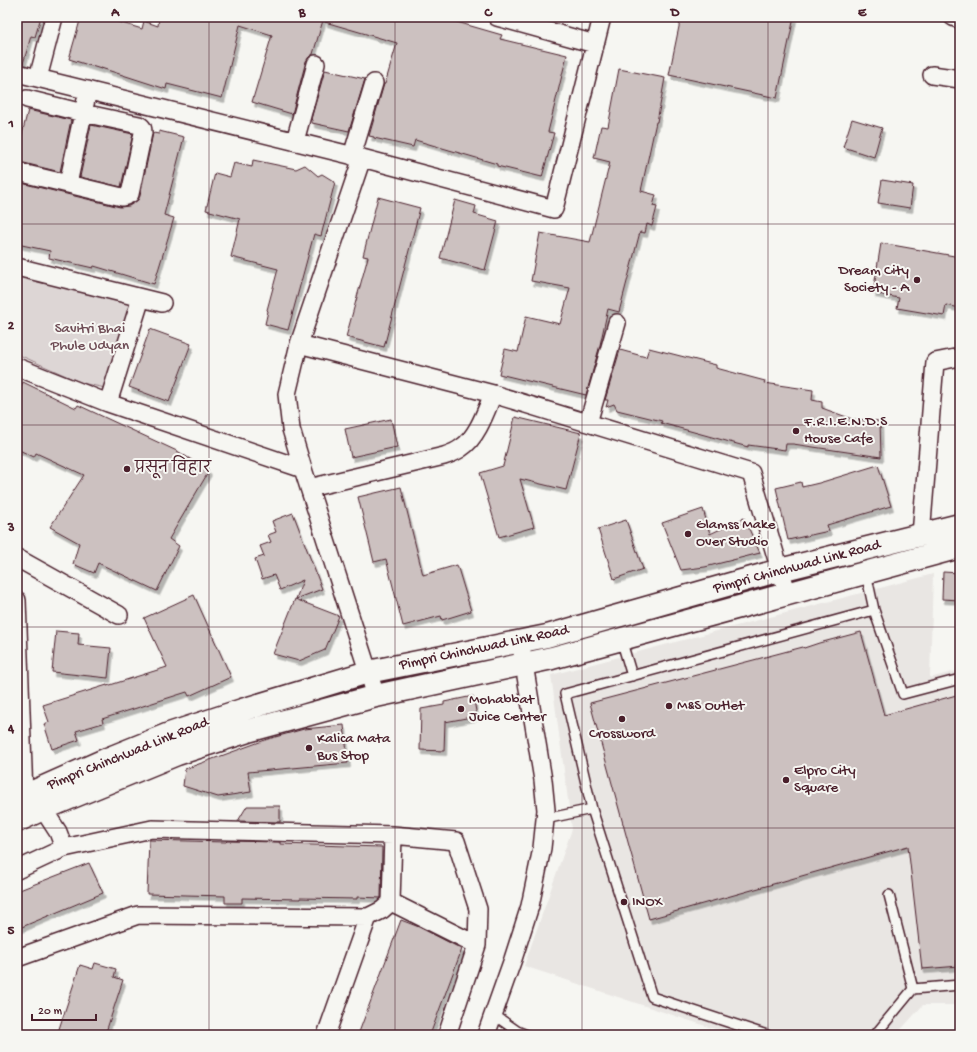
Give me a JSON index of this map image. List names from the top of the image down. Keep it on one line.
{"streets":{"main road":["Pimpri Chinchwad Link Road"]},"parks":["Savitri Bhai Phule Udyan"],"places":["Dream City Society - A","F.R.I.E.N.D.S House Cafe","प्रसून विहार","Glamss Make Over Studio","M&S Outlet","Mohabbat Juice Center","Crossword","Kalica Mata Bus Stop","Elpro City Square","INOX"],"scale_bar":"20 m","grid":{"columns":["A","B","C","D","E"],"rows":["1","2","3","4","5"]}}
